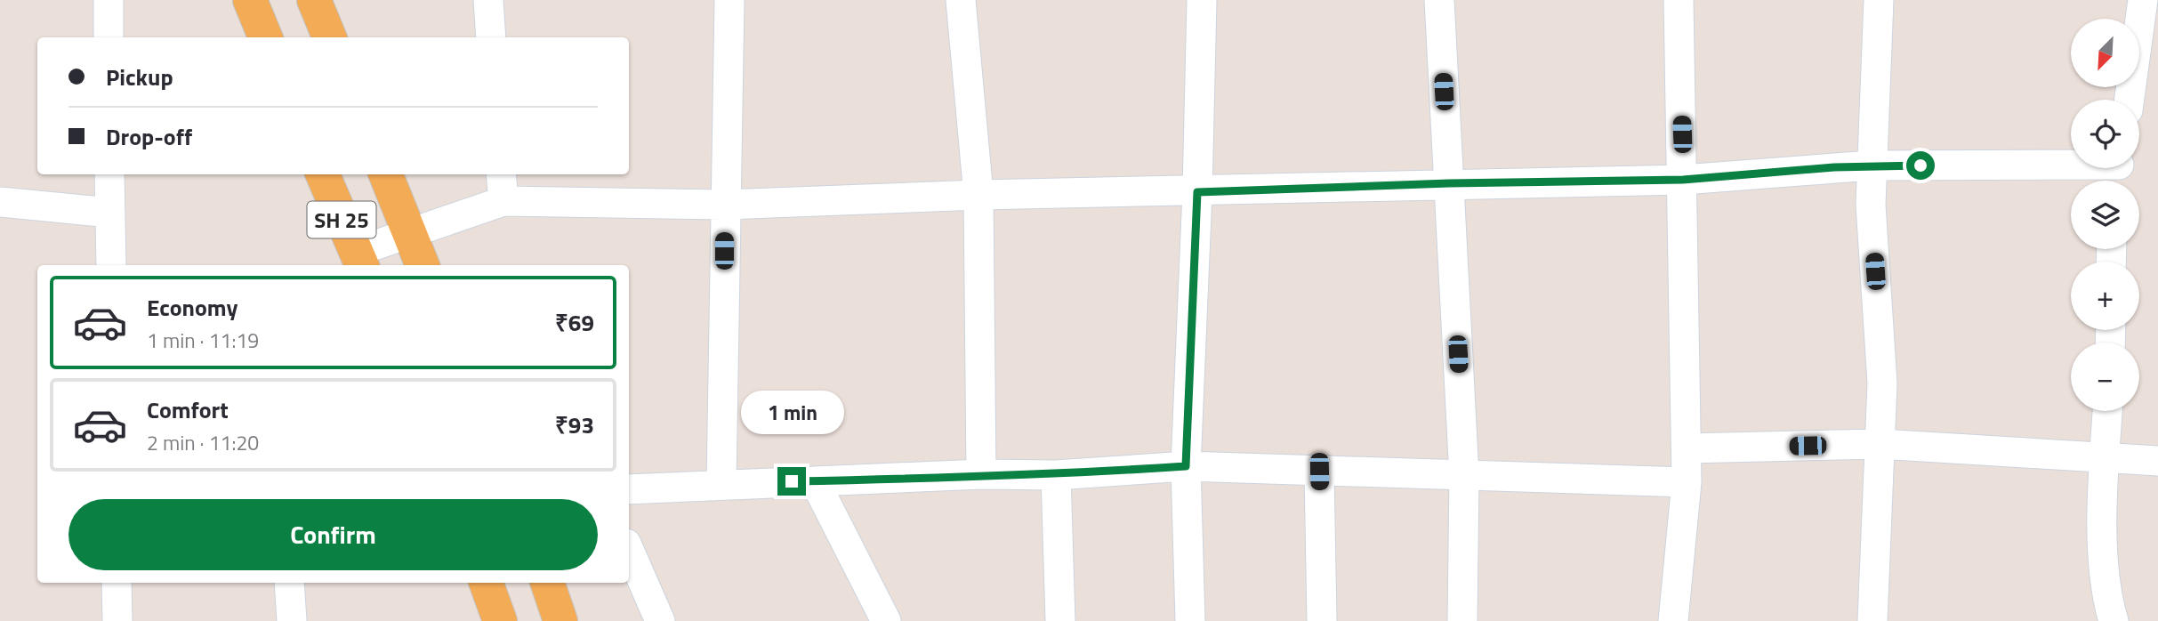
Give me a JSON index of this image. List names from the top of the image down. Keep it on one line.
{"streets":{"main road":["SH 25"]},"north":"bottom left","page":{"map_buttons":["+","−"],"banner":["Pickup","Drop-off"],"list":[{"name":"Economy","note":"1 min · 11:19","value":"₹69"},{"name":"Comfort","note":"2 min · 11:20","value":"₹93"}],"bubble":"1 min","buttons":"Confirm"}}
